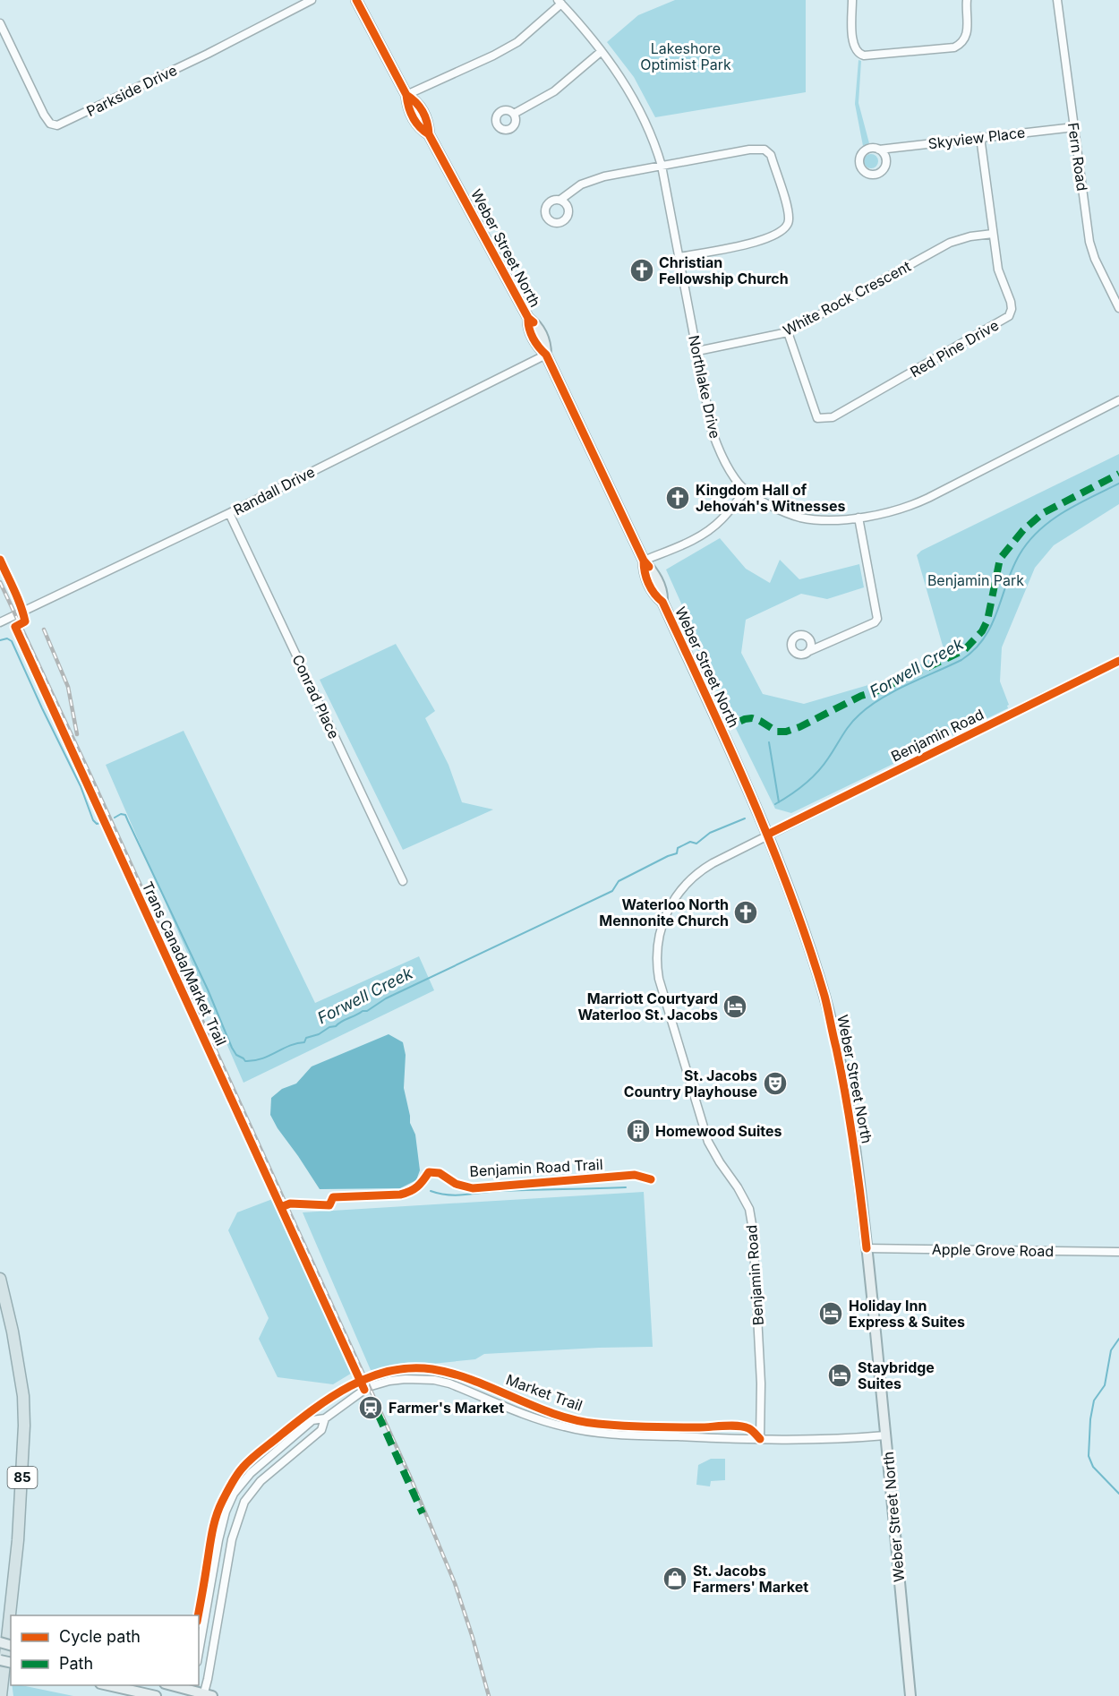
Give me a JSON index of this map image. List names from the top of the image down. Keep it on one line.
{"streets":{"highway":["85"],"main road":["Weber Street North"],"street":["Parkside Drive","Skyview Place","Fern Road","White Rock Crescent","Red Pine Drive","Northlake Drive","Randall Drive","Conrad Place","Benjamin Road","Apple Grove Road"],"cycle path":["Trans Canada/Market Trail","Benjamin Road Trail","Market Trail"]},"crossings":[["Skyview Place","Fern Road"],["Skyview Place","Red Pine Drive"],["Weber Street North","Randall Drive"],["Weber Street North","Benjamin Road"],["Weber Street North","Apple Grove Road"],["White Rock Crescent","Red Pine Drive"],["White Rock Crescent","Northlake Drive"],["Randall Drive","Conrad Place"]],"water":["Forwell Creek"],"parks":["Lakeshore Optimist Park","Benjamin Park"],"places":{"church":["Christian Fellowship Church","Kingdom Hall of Jehovah's Witnesses","Waterloo North Mennonite Church"],"hotel":["Marriott Courtyard Waterloo St. Jacobs","Holiday Inn Express & Suites","Staybridge Suites"],"theatre":["St. Jacobs Country Playhouse"],"building":["Homewood Suites"],"station":["Farmer's Market"],"shop":["St. Jacobs Farmers' Market"]},"legend":["Cycle path","Path"]}
